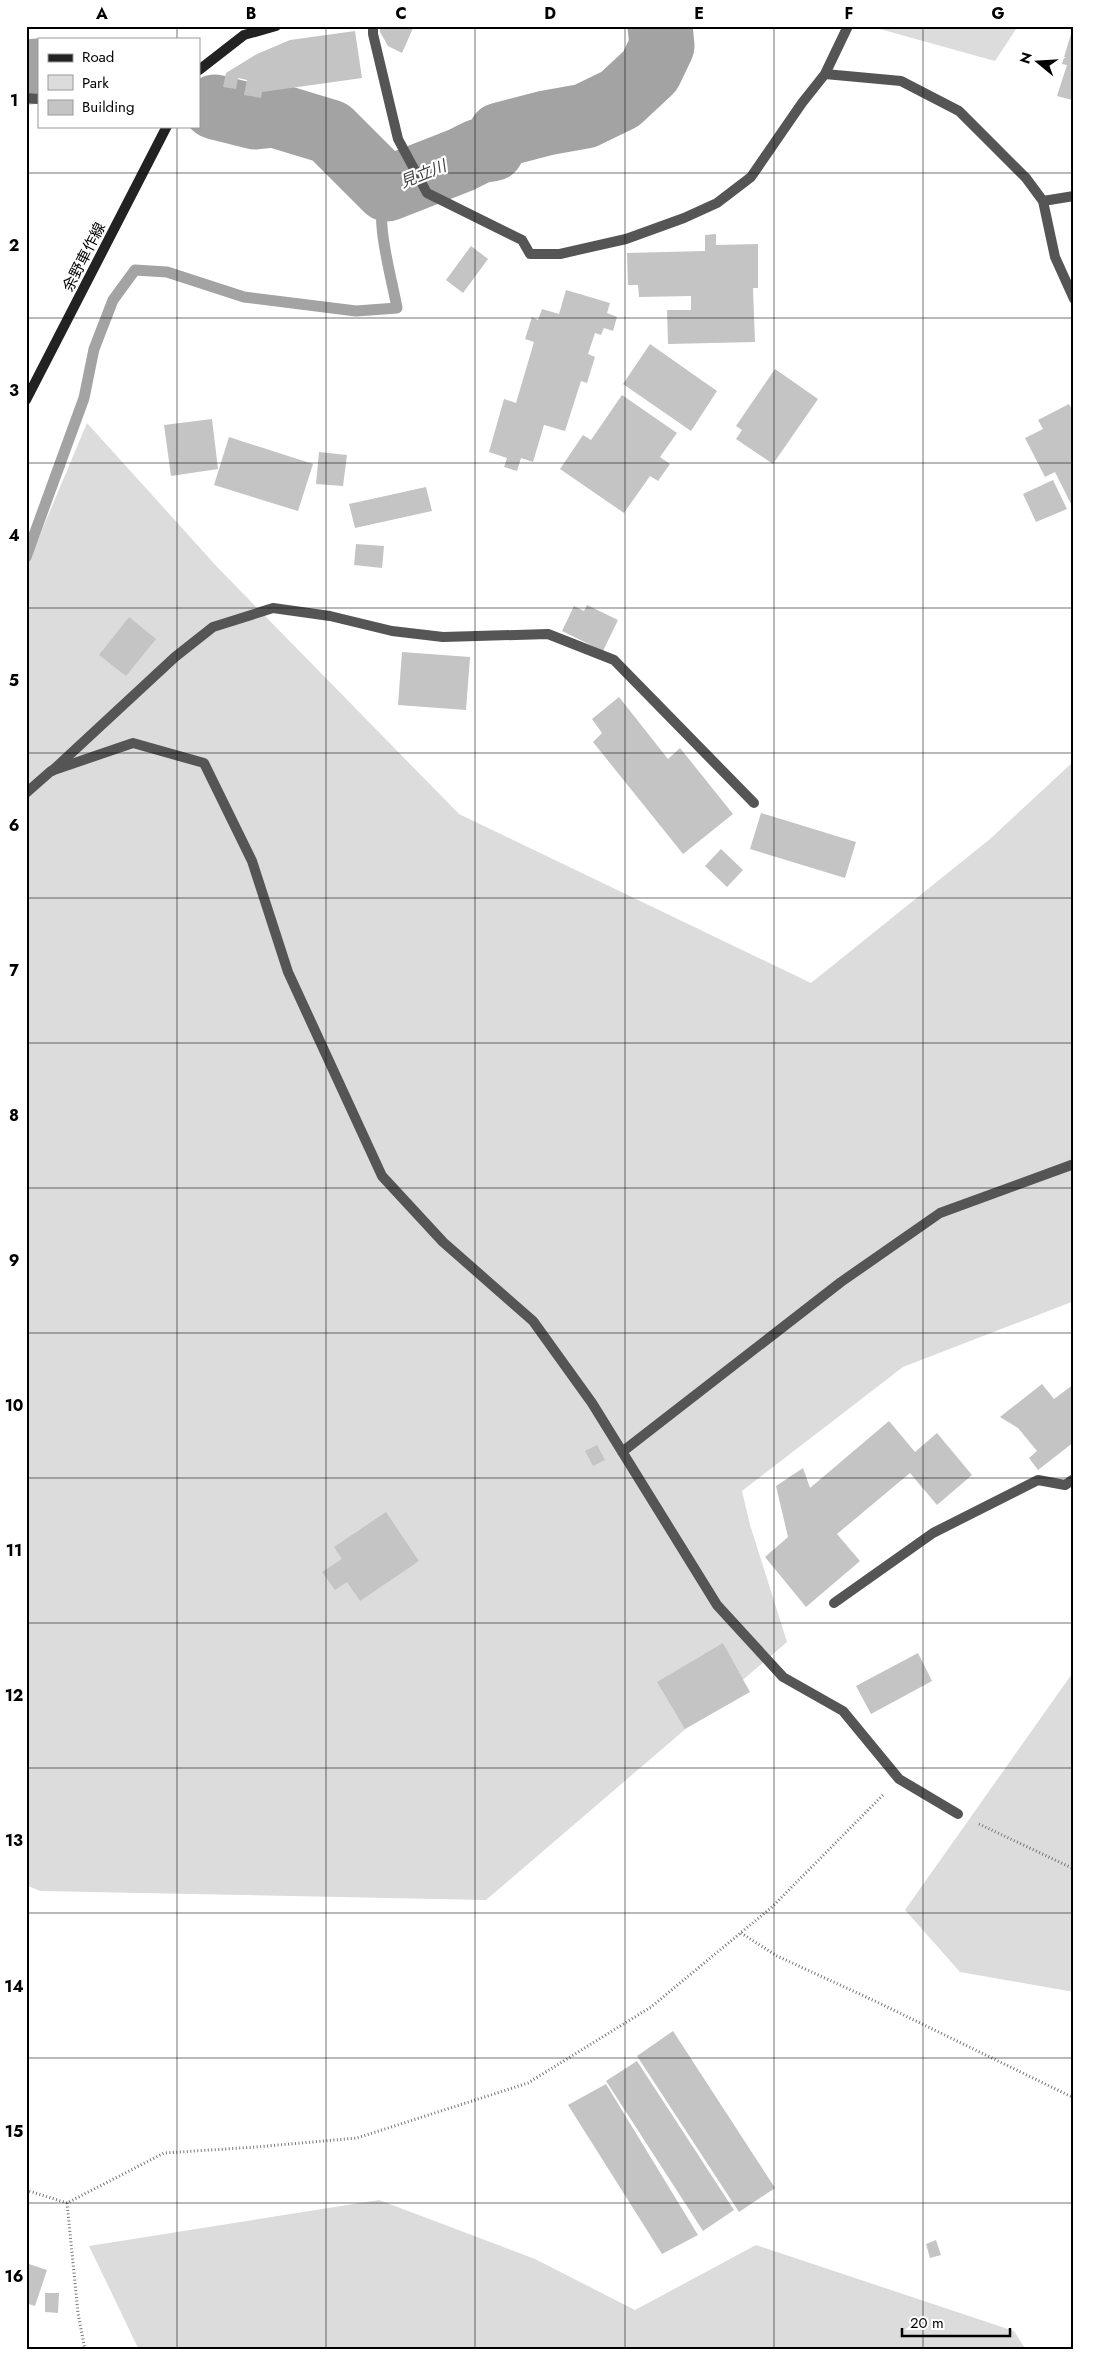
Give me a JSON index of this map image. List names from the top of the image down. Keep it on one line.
{"streets":{"main road":["余野車作線"]},"water":["見立川"],"legend":["Road","Park","Building"],"scale_bar":"20 m","north":"left","grid":{"columns":["A","B","C","D","E","F","G"],"rows":["1","2","3","4","5","6","7","8","9","10","11","12","13","14","15","16"]}}
